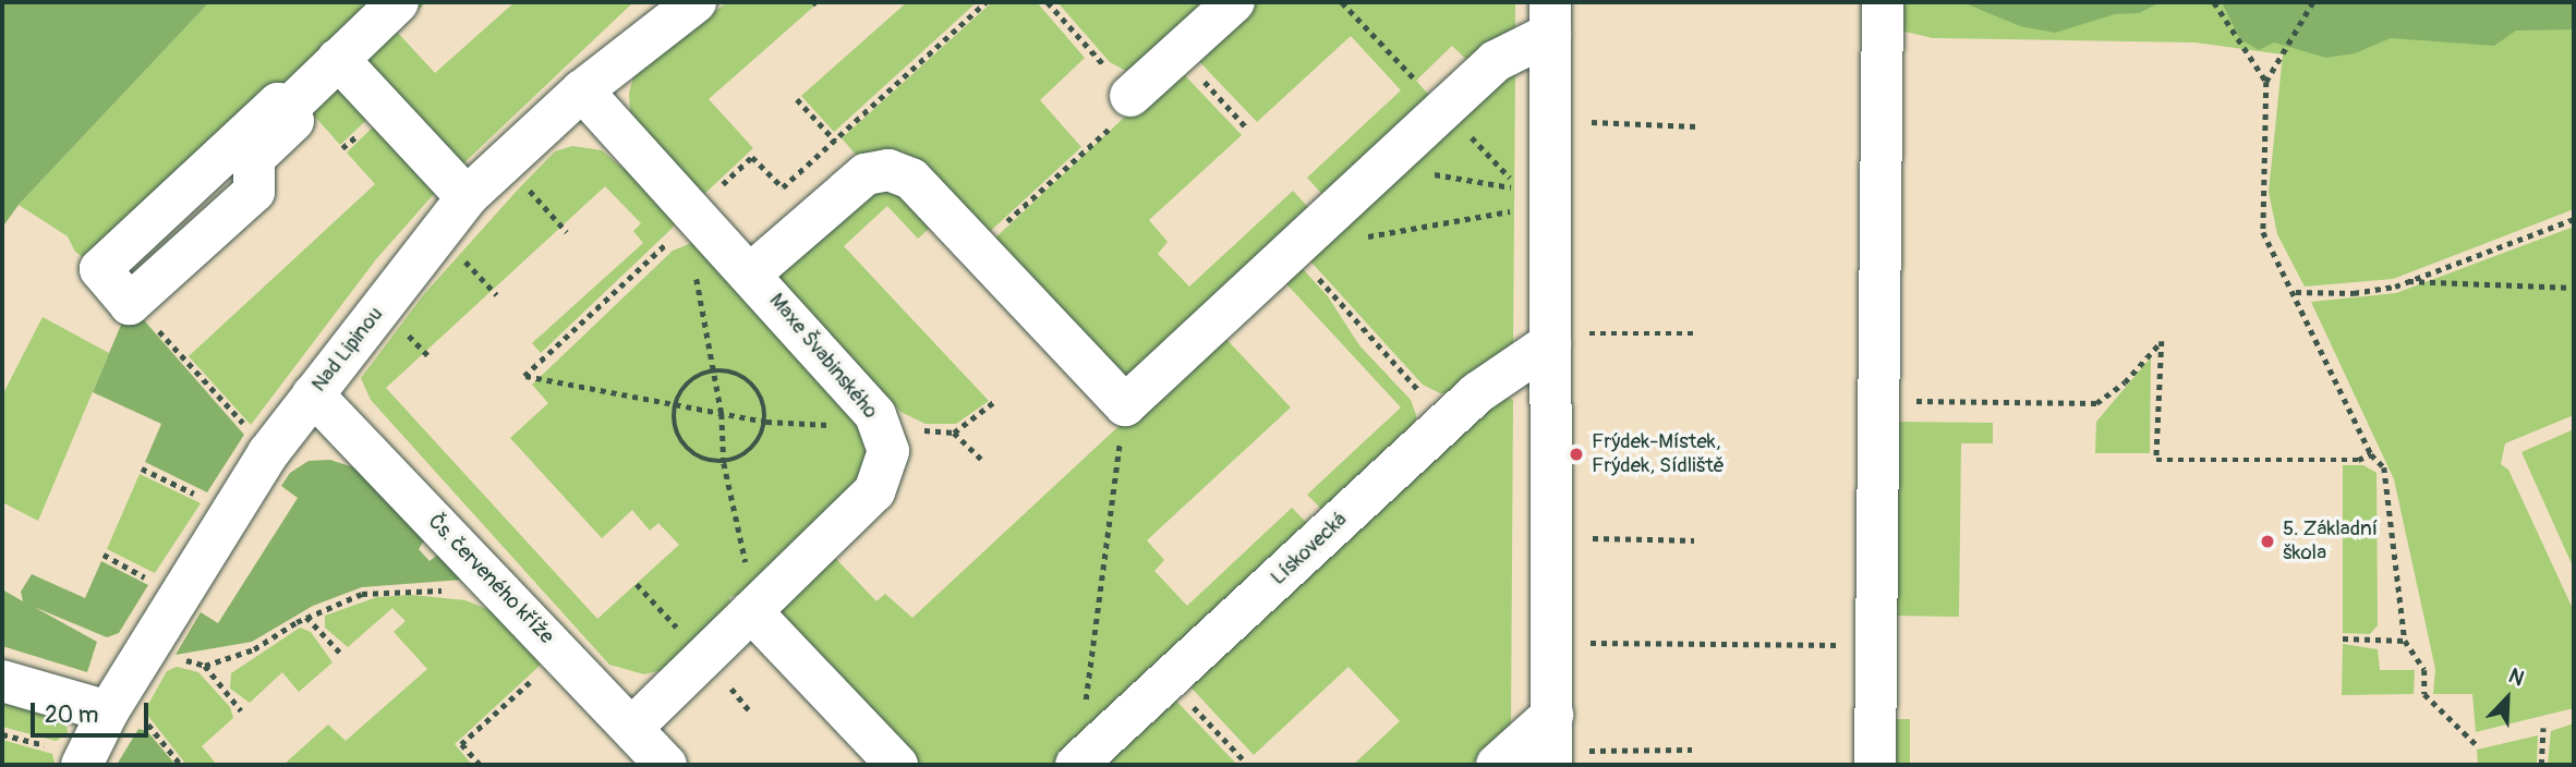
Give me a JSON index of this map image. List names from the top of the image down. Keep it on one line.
{"streets":{"street":["Nad Lipinou","Maxe Švabinského","Lískovecká","Čs. červeného kříže"]},"crossings":[["Nad Lipinou","Maxe Švabinského"],["Nad Lipinou","Čs. červeného kříže"],["Maxe Švabinského","Čs. červeného kříže"]],"places":["Frýdek-Místek, Frýdek, Sídliště","5. Základní škola"],"scale_bar":"20 m","north":"top right"}
